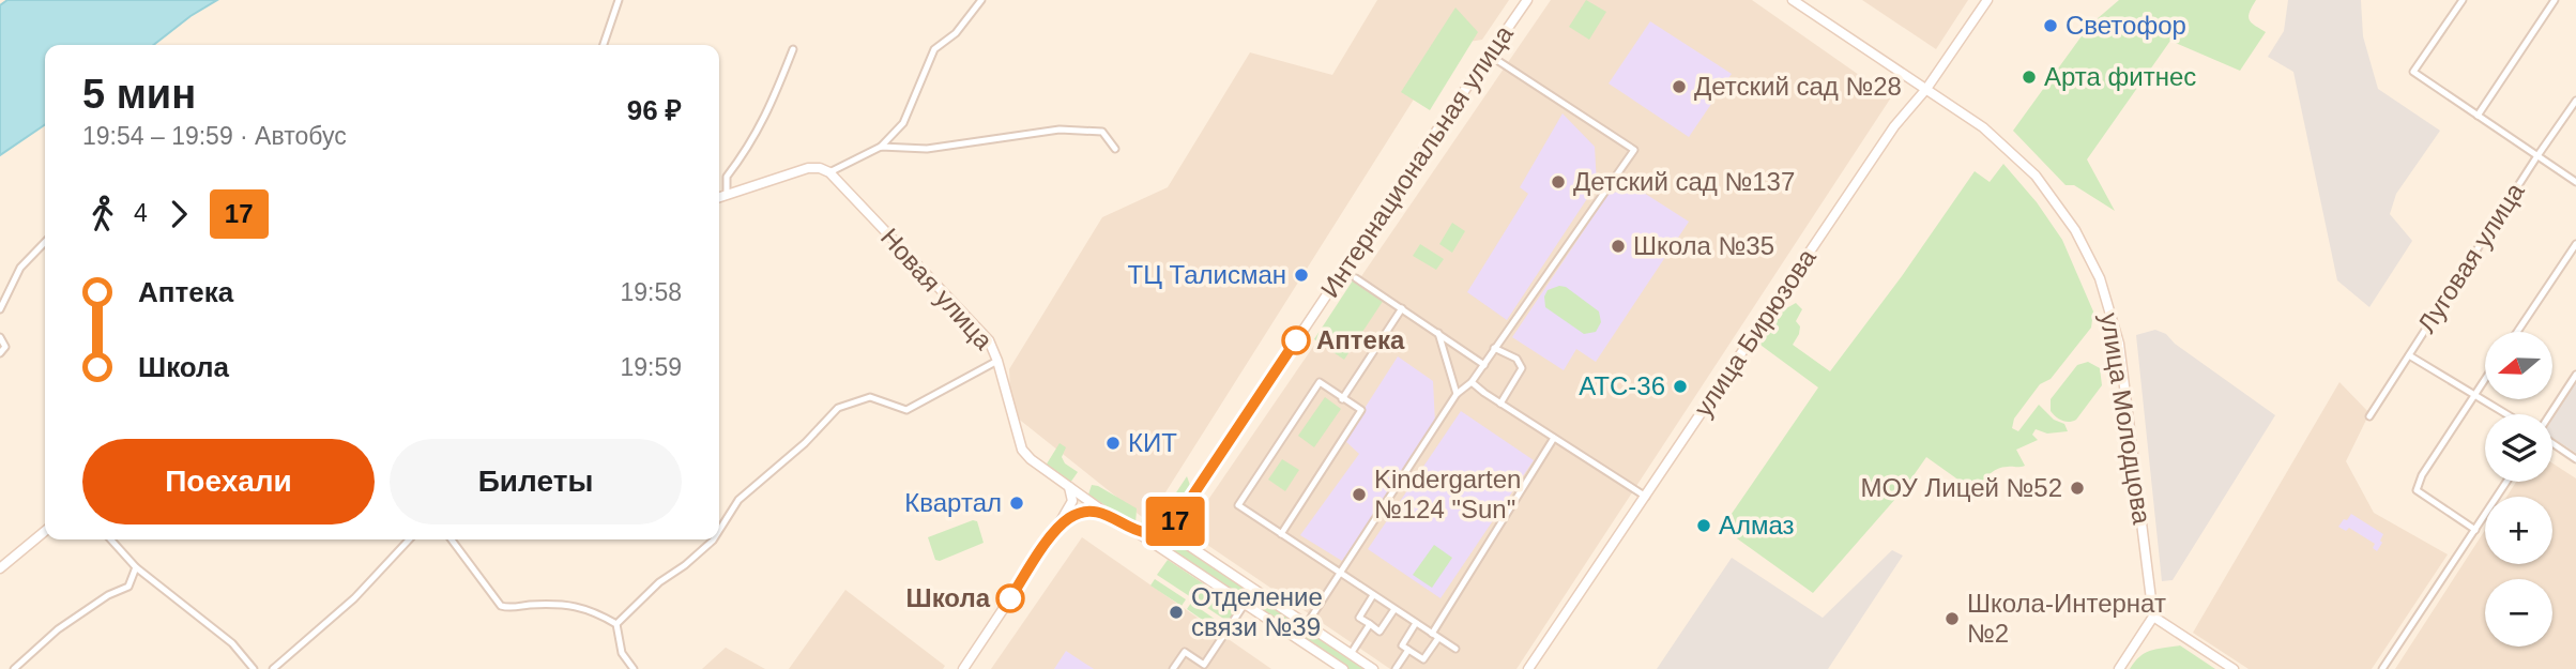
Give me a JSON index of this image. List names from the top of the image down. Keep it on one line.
{"streets":{"street":["Интернациональная улица","Луговая улица","Новая улица","улица Бирюзова","улица Молодцова"]},"crossings":[["улица Бирюзова","улица Молодцова"]],"places":["Светофор","Арта фитнес","Детский сад №28","Детский сад №137","Школа №35","ТЦ Талисман","Аптека","АТС-36","КИТ","МОУ Лицей №52","Kindergarten №124 \"Sun\"","Квартал","Алмаз","Школа","Отделение связи №39","Школа-Интернат №2"],"lines":["bus line 17"],"north":"left","page":{"on_map":"17","heading":["5 мин","19:54 – 19:59 · Автобус","96 ₽"],"legs":["4","17"],"list":[{"name":"Аптека","value":"19:58"},{"name":"Школа","value":"19:59"}],"map_buttons":["+","−"],"buttons":["Поехали","Билеты"]}}
